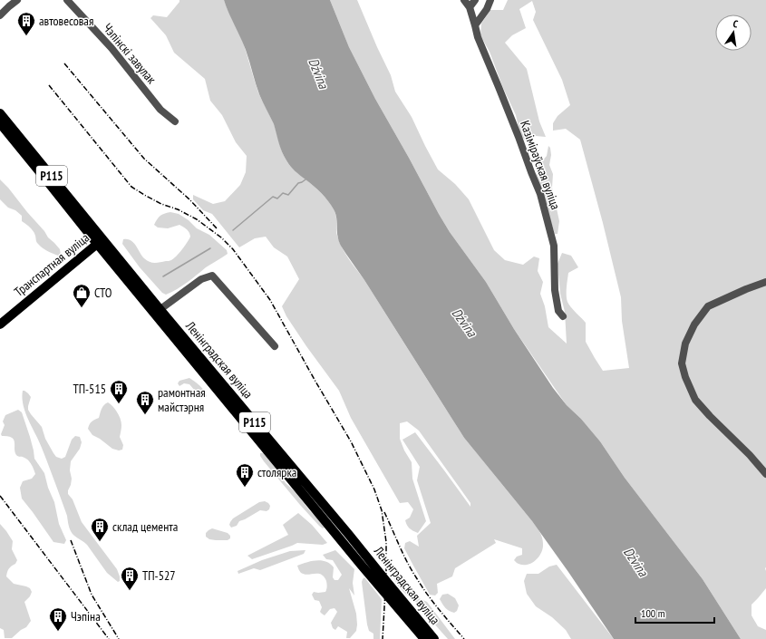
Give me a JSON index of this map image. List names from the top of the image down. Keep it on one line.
{"streets":{"main road":["Р115","Транспартная вуліца","Ленінградская вуліца"],"street":["Чэпінскі завулак","Казіміраўская вуліца"]},"crossings":[["Транспартная вуліца","Ленінградская вуліца"]],"water":["Dźvina"],"places":{"building":["автовесовая","ТП-515","рамонтная майстэрня","столярка","склад цемента","ТП-527","Чэпіна"],"shop":["СТО"]},"scale_bar":"100 m","north":"top"}
